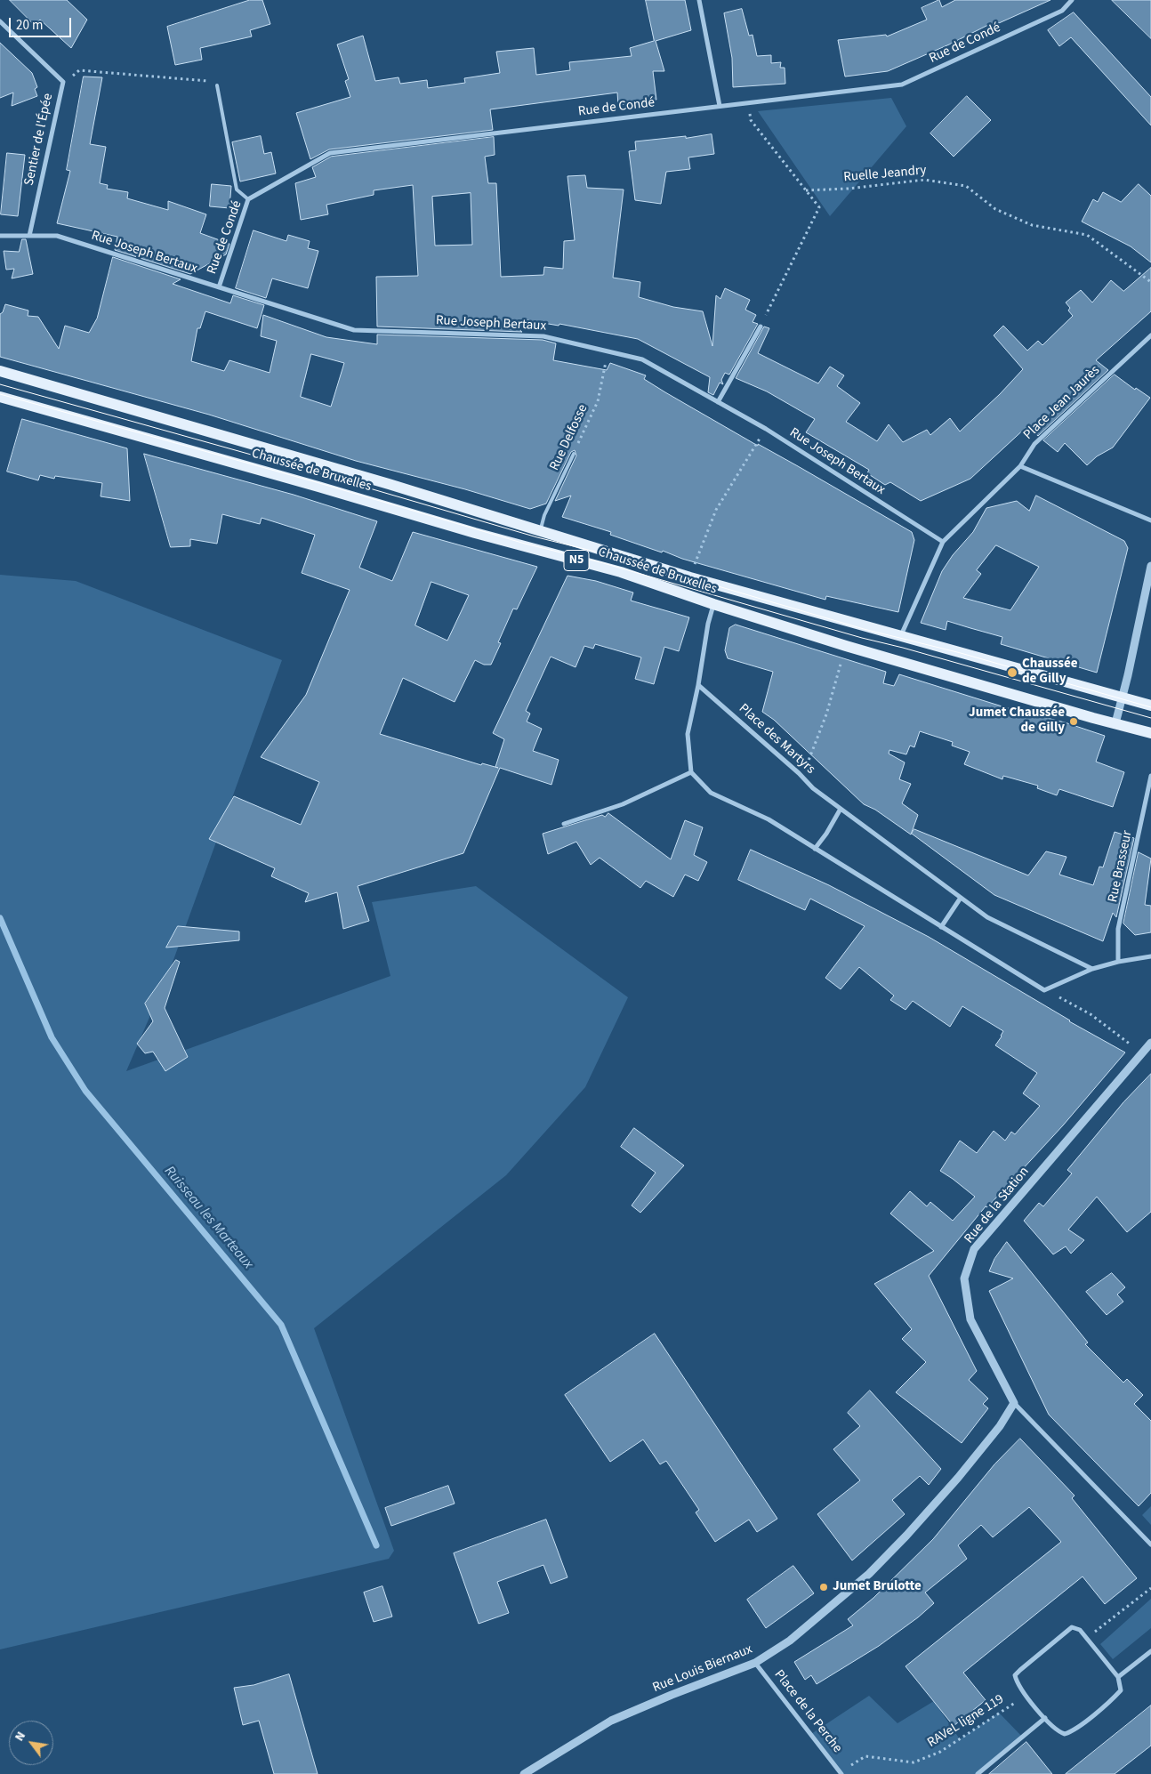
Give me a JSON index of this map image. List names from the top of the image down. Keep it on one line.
{"streets":{"main road":["Chaussée de Bruxelles","N5"],"street":["Rue de Condé","Sentier de l'Épée","Rue Joseph Bertaux","Place Jean Jaurès","Place des Martyrs","Rue Brasseur","Rue de la Station","Rue Louis Biernaux","Place de la Perche"],"lane":["Rue Delfosse"],"path":["Ruelle Jeandry","RAVeL ligne 119"]},"crossings":[["Rue de Condé","Rue Joseph Bertaux"],["Sentier de l'Épée","Rue Joseph Bertaux"],["Rue Joseph Bertaux","Rue Delfosse"],["Rue Delfosse","Chaussée de Bruxelles"],["Rue de la Station","Rue Louis Biernaux"],["Rue Louis Biernaux","Place de la Perche"],["Place de la Perche","RAVeL ligne 119"]],"water":["Ruisseau les Marteaux"],"places":["Chaussée de Gilly","Jumet Chaussée de Gilly","Jumet Brulotte"],"scale_bar":"20 m","north":"top left"}
